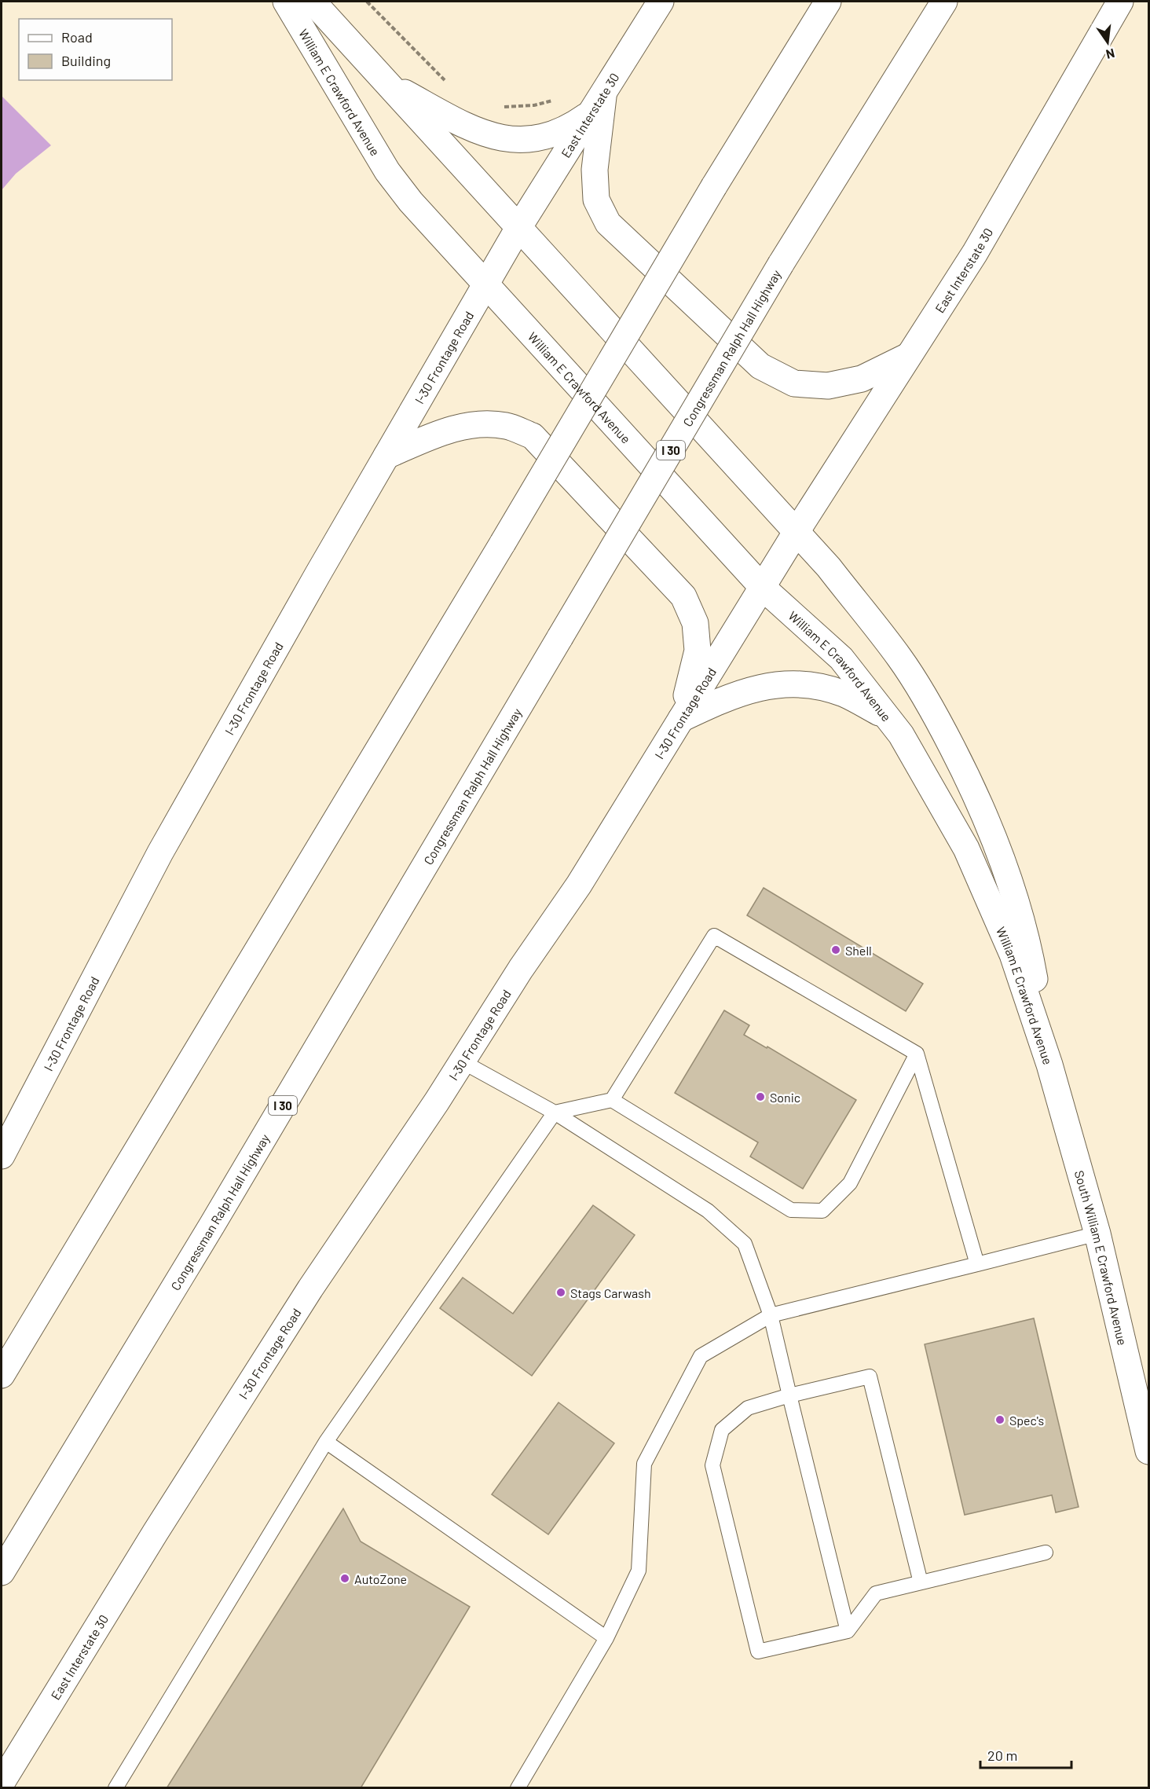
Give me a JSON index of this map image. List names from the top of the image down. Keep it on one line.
{"streets":{"main road":["William E Crawford Avenue","East Interstate 30","Congressman Ralph Hall Highway","I-30 Frontage Road","I 30","South William E Crawford Avenue"]},"crossings":[["William E Crawford Avenue","East Interstate 30"],["William E Crawford Avenue","I-30 Frontage Road"],["William E Crawford Avenue","South William E Crawford Avenue"],["East Interstate 30","I-30 Frontage Road"]],"places":["Shell","Sonic","Stags Carwash","Spec's","AutoZone"],"legend":["Road","Building"],"scale_bar":"20 m","north":"bottom"}
